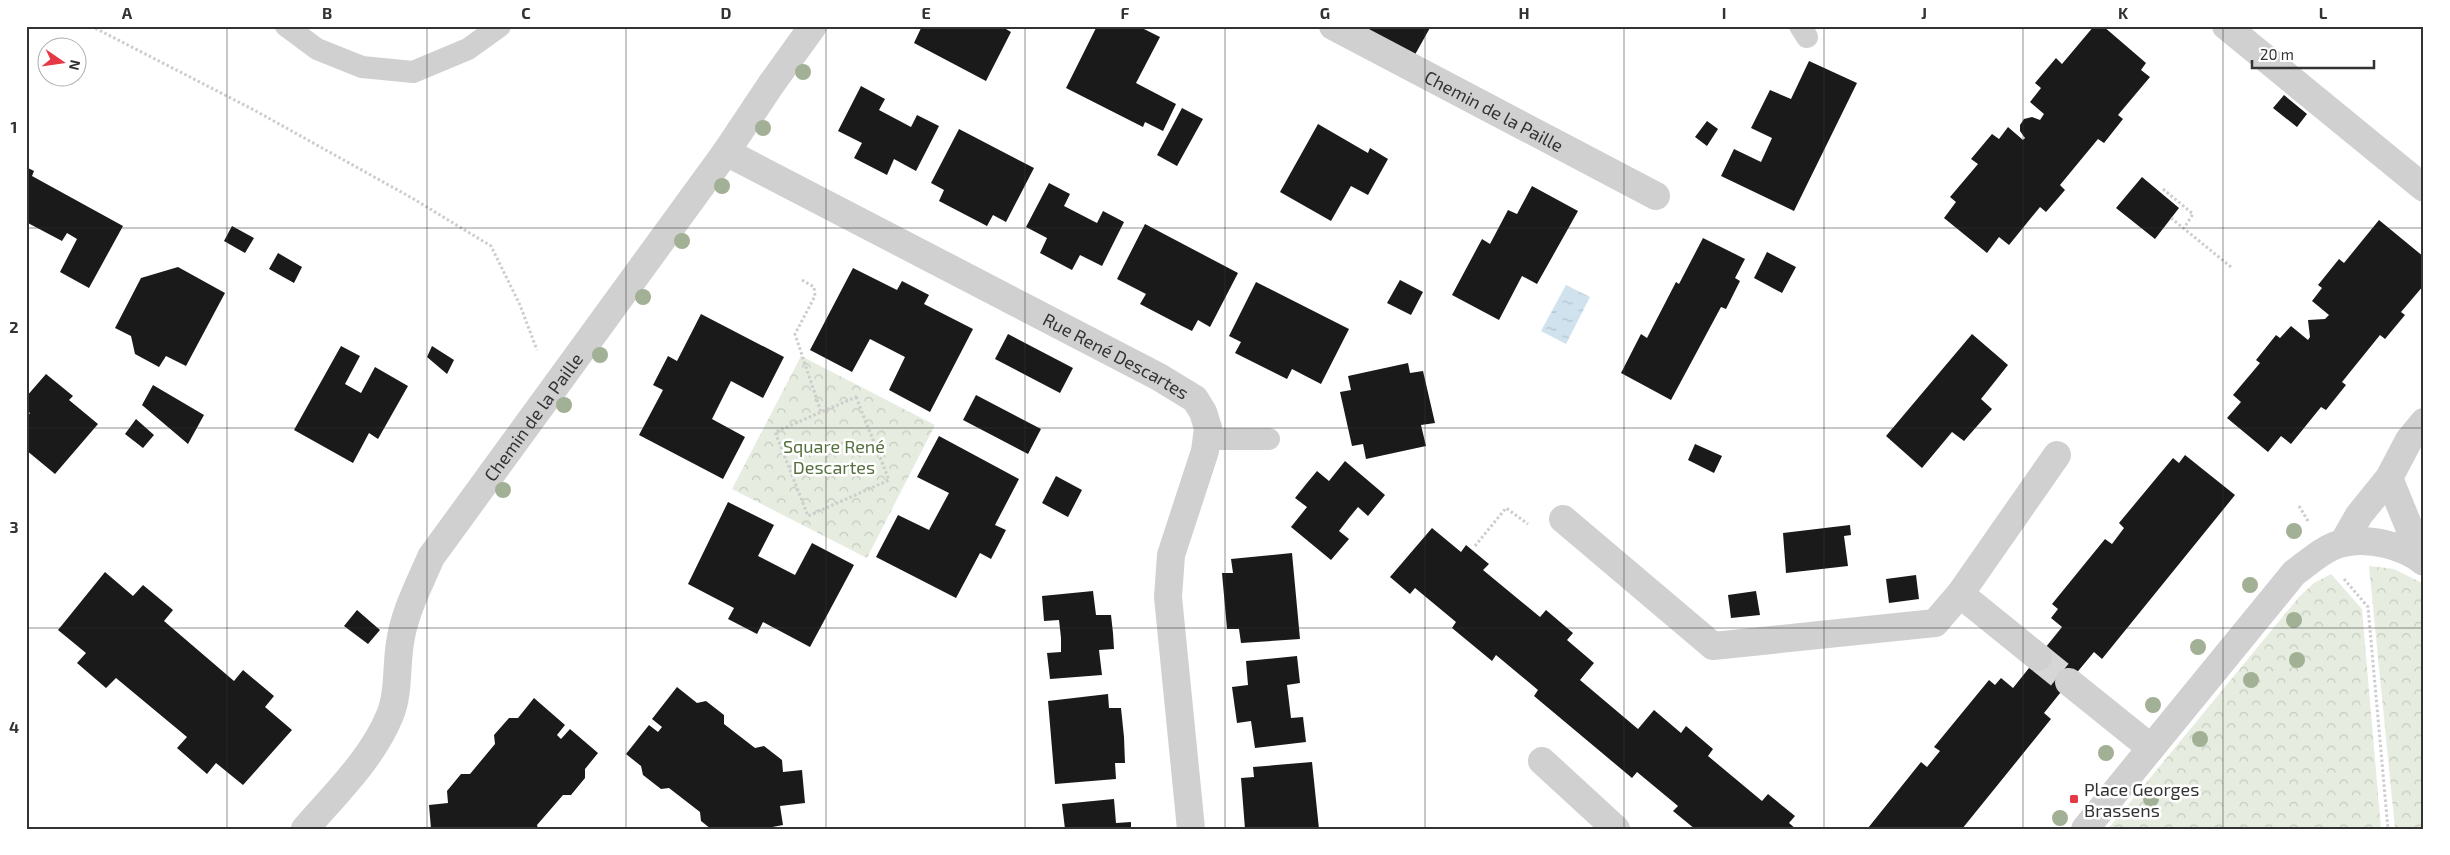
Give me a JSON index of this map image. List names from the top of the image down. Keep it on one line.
{"streets":{"street":["Chemin de la Paille","Rue René Descartes"]},"crossings":[["Chemin de la Paille","Rue René Descartes"]],"parks":["Square René Descartes"],"places":{"transit":["Place Georges Brassens"]},"scale_bar":"20 m","north":"right","grid":{"columns":["A","B","C","D","E","F","G","H","I","J","K","L"],"rows":["1","2","3","4"]}}
